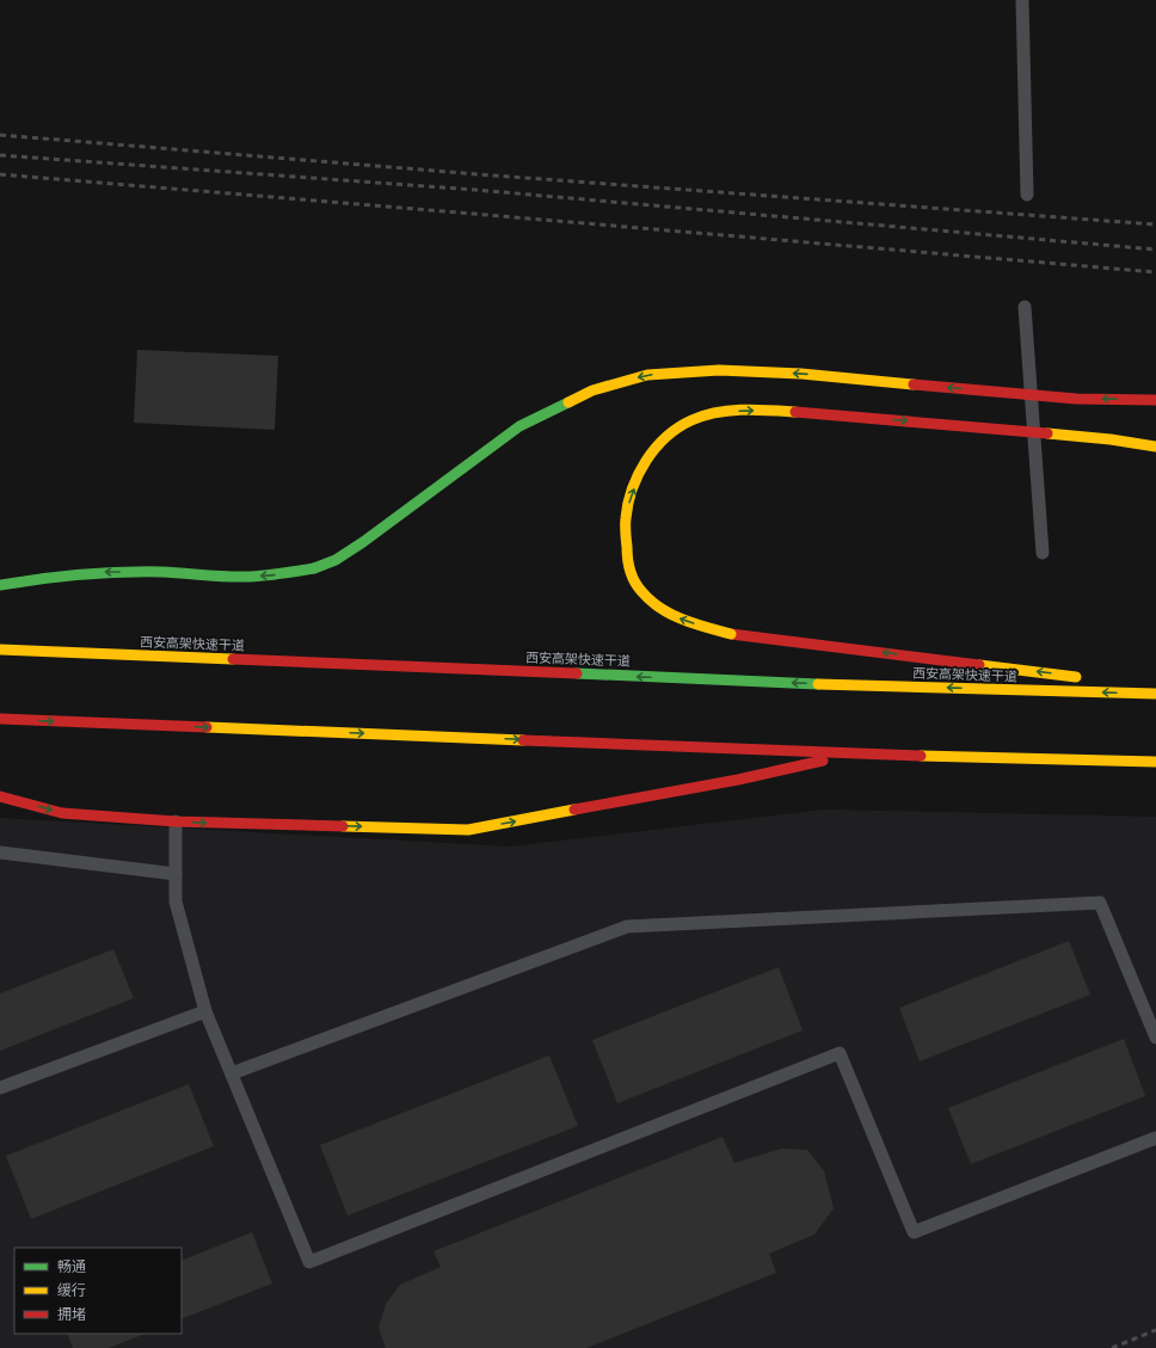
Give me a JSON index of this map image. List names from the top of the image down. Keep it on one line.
{"streets":{"highway":["西安高架快速干道"]},"legend":["畅通","缓行","拥堵"]}
